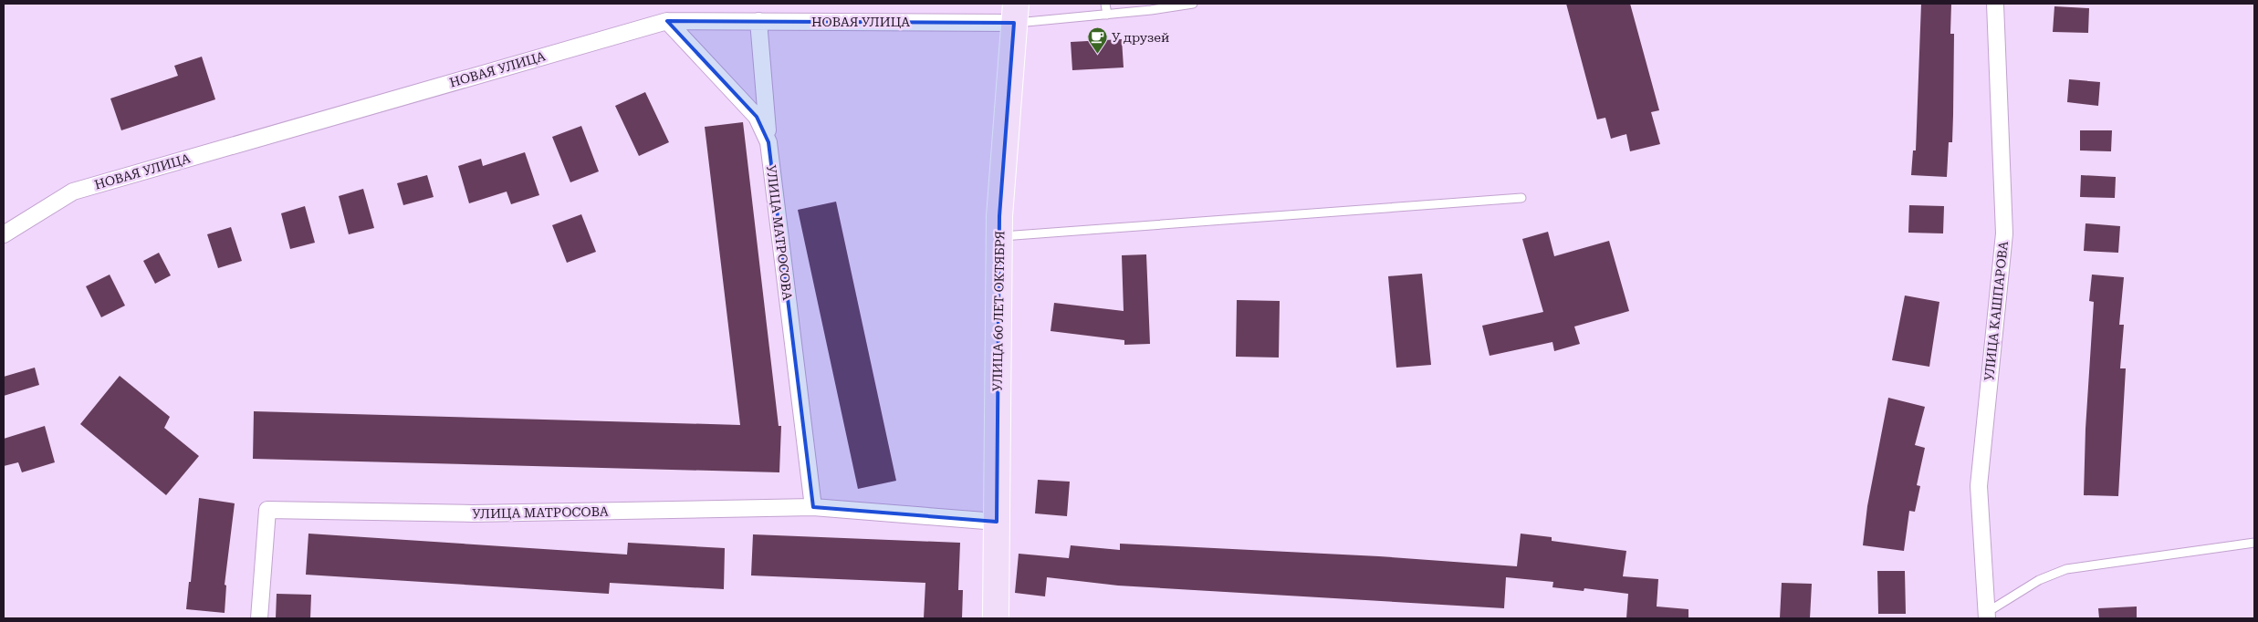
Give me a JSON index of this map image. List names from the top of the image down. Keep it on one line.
{"streets":{"main road":["УЛИЦА 60 ЛЕТ ОКТЯБРЯ"],"street":["НОВАЯ УЛИЦА","УЛИЦА МАТРОСОВА","УЛИЦА КАШПАРОВА"]},"crossings":[["НОВАЯ УЛИЦА","УЛИЦА МАТРОСОВА"],["НОВАЯ УЛИЦА","УЛИЦА 60 ЛЕТ ОКТЯБРЯ"],["УЛИЦА МАТРОСОВА","УЛИЦА 60 ЛЕТ ОКТЯБРЯ"]],"places":{"cafe":["У друзей"]}}
